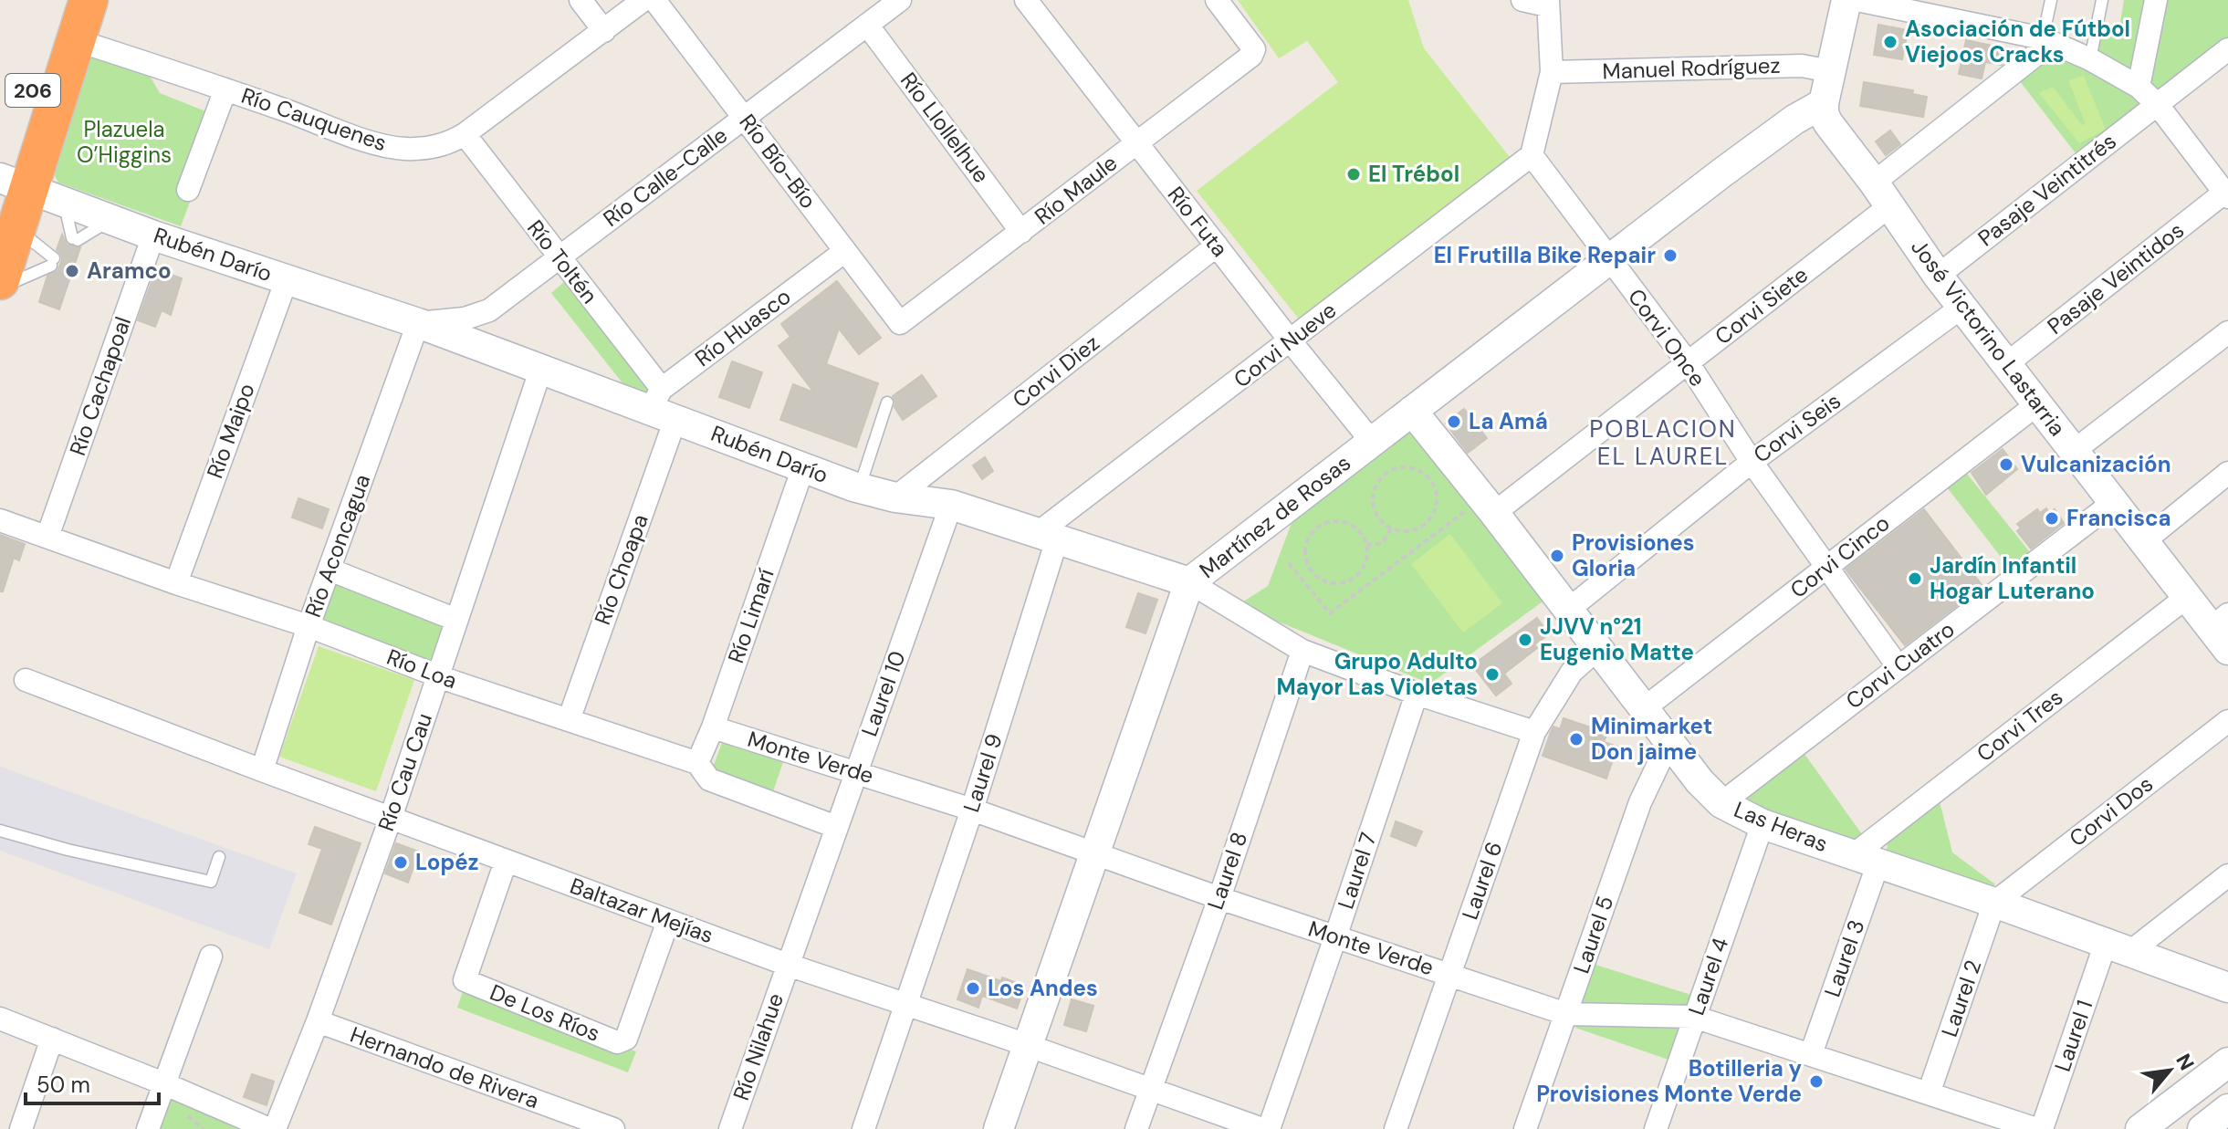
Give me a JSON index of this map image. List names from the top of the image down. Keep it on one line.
{"streets":{"highway":["206"],"street":["Manuel Rodríguez","Río Cauquenes","Río Llollelhue","Río Bío-Bío","Río Calle-Calle","Río Maule","Pasaje Veintitrés","Río Futa","Rubén Darío","Río Toltén","Pasaje Veintidos","Corvi Siete","Río Huasco","Corvi Once","José Victorino Lastarria","Corvi Nueve","Corvi Diez","Río Cachapoal","Corvi Seis","Río Maipo","Martínez de Rosas","Río Aconcagua","Corvi Cinco","Río Choapa","Río Limarí","Corvi Cuatro","Río Loa","Laurel 10","Corvi Tres","Monte Verde","Río Cau Cau","Laurel 9","Corvi Dos","Las Heras","Laurel 8","Laurel 7","Laurel 6","Baltazar Mejías","Laurel 5","Laurel 3","Laurel 4","Laurel 2","De Los Ríos","Laurel 1","Río Nilahue","Hernando de Rivera"]},"crossings":[["206","Río Cauquenes"],["206","Rubén Darío"],["Río Cauquenes","Río Toltén"],["Río Llollelhue","Río Calle-Calle"],["Río Llollelhue","Río Maule"],["Río Bío-Bío","Río Calle-Calle"],["Río Bío-Bío","Río Maule"],["Río Bío-Bío","Río Huasco"],["Río Calle-Calle","Rubén Darío"],["Río Calle-Calle","Río Toltén"],["Río Calle-Calle","Río Aconcagua"],["Río Maule","Río Futa"],["Pasaje Veintitrés","José Victorino Lastarria"],["Río Futa","Corvi Nueve"],["Río Futa","Corvi Diez"],["Río Futa","Martínez de Rosas"],["Rubén Darío","Río Toltén"],["Rubén Darío","Río Huasco"],["Rubén Darío","Corvi Nueve"],["Rubén Darío","Corvi Diez"],["Rubén Darío","Río Cachapoal"],["Rubén Darío","Río Maipo"],["Rubén Darío","Martínez de Rosas"],["Rubén Darío","Río Aconcagua"],["Rubén Darío","Río Choapa"],["Rubén Darío","Río Limarí"],["Rubén Darío","Laurel 10"],["Rubén Darío","Río Cau Cau"],["Rubén Darío","Laurel 9"],["Rubén Darío","Laurel 8"],["Rubén Darío","Laurel 7"],["Rubén Darío","Laurel 6"],["Río Toltén","Río Huasco"],["Río Toltén","Río Choapa"],["Pasaje Veintidos","José Victorino Lastarria"],["Corvi Siete","Corvi Once"],["Corvi Siete","José Victorino Lastarria"],["Corvi Siete","Las Heras"],["Río Huasco","Río Choapa"],["Corvi Once","Corvi Nueve"],["Corvi Once","Corvi Seis"],["Corvi Once","Martínez de Rosas"],["Corvi Once","Corvi Cinco"],["Corvi Once","Corvi Cuatro"],["José Victorino Lastarria","Corvi Seis"],["José Victorino Lastarria","Martínez de Rosas"],["José Victorino Lastarria","Corvi Cinco"],["José Victorino Lastarria","Corvi Cuatro"],["José Victorino Lastarria","Corvi Tres"],["Corvi Nueve","Laurel 9"],["Río Cachapoal","Río Loa"],["Corvi Seis","Las Heras"],["Río Maipo","Río Loa"],["Martínez de Rosas","Monte Verde"],["Martínez de Rosas","Las Heras"],["Martínez de Rosas","Baltazar Mejías"],["Río Aconcagua","Río Loa"],["Río Aconcagua","Baltazar Mejías"],["Corvi Cinco","Las Heras"],["Río Choapa","Río Loa"],["Río Limarí","Río Loa"],["Río Limarí","Monte Verde"],["Corvi Cuatro","Las Heras"],["Río Loa","Laurel 10"],["Río Loa","Río Cau Cau"],["Laurel 10","Monte Verde"],["Laurel 10","Baltazar Mejías"],["Laurel 10","Río Nilahue"],["Corvi Tres","Las Heras"],["Corvi Tres","Laurel 3"],["Monte Verde","Laurel 9"],["Monte Verde","Laurel 8"],["Monte Verde","Laurel 7"],["Monte Verde","Laurel 6"],["Monte Verde","Laurel 5"],["Monte Verde","Laurel 3"],["Monte Verde","Laurel 4"],["Monte Verde","Laurel 2"],["Río Cau Cau","Baltazar Mejías"],["Río Cau Cau","Hernando de Rivera"],["Laurel 9","Baltazar Mejías"],["Corvi Dos","Las Heras"],["Corvi Dos","Laurel 2"],["Las Heras","Laurel 6"],["Las Heras","Laurel 5"],["Las Heras","Laurel 3"],["Las Heras","Laurel 4"],["Las Heras","Laurel 2"],["Las Heras","Laurel 1"],["Laurel 8","Baltazar Mejías"],["Baltazar Mejías","De Los Ríos"],["Baltazar Mejías","Río Nilahue"]],"districts":["POBLACION EL LAUREL"],"parks":["Plazuela O’Higgins"],"places":["Asociación de Fútbol Viejoos Cracks","El Trébol","El Frutilla Bike Repair","Aramco","La Amá","Vulcanización","Francisca","Provisiones Gloria","Jardín Infantil Hogar Luterano","JJVV n°21 Eugenio Matte","Grupo Adulto Mayor Las Violetas","Minimarket Don jaime","Lopéz","Los Andes","Botilleria y Provisiones Monte Verde"],"scale_bar":"50 m","north":"top right"}
